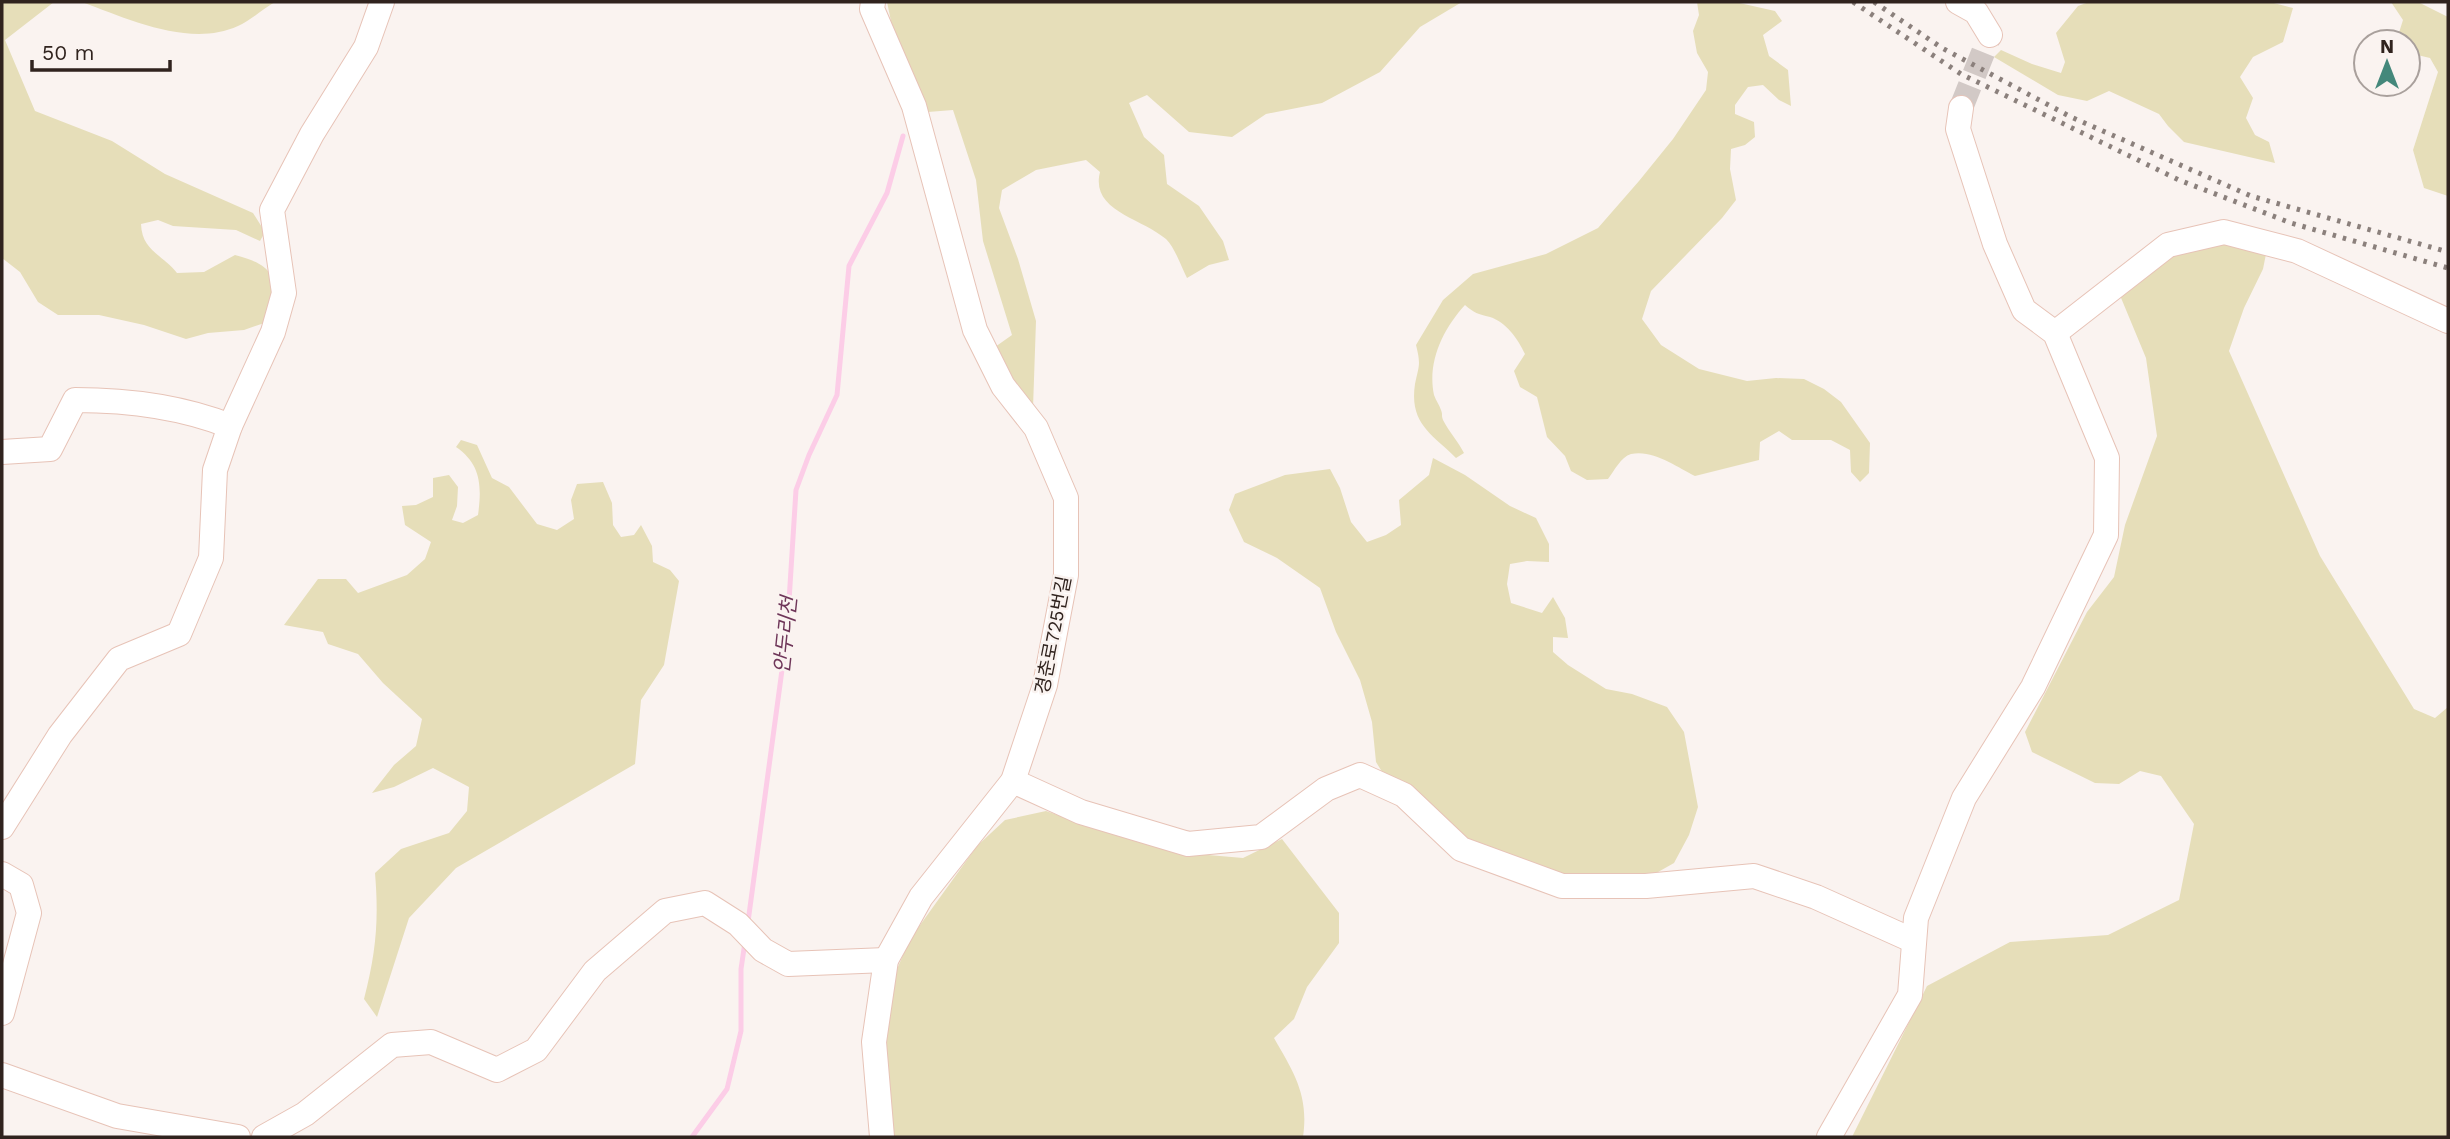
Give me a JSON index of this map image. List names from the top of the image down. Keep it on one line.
{"streets":{"street":["경춘로725번길"]},"water":["안두리천"],"scale_bar":"50 m","north":"top"}
